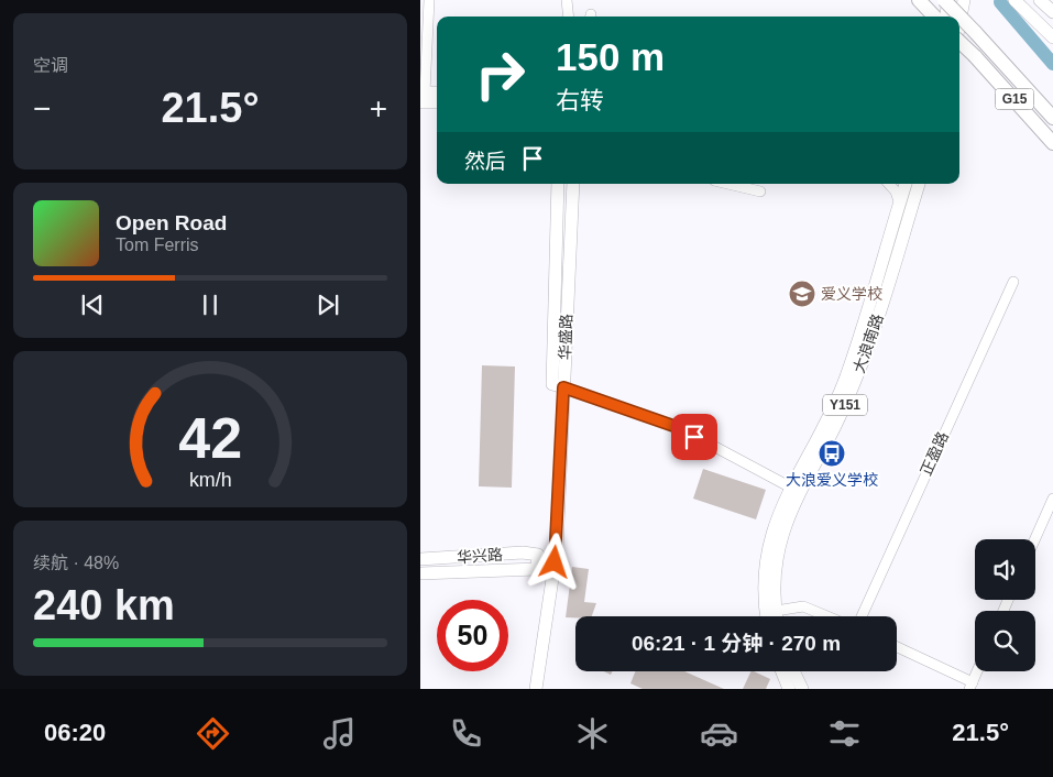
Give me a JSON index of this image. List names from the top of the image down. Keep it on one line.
{"streets":{"highway":["G15"],"main road":["华盛路","大浪南路","Y151","华兴路"],"street":["正盈路"]},"places":{"school or university":["爱义学校"],"bus stop":["大浪爱义学校"]},"page":{"tile":["空调",["续航 · 48%","240 km"]],"turn":["150 m","右转"],"heat":["−","21.5°","+"],"then":"然后","song":["Open Road","Tom Ferris"],"limit":"50","trip":"06:21 · 1 分钟 · 270 m","tabs":["06:20","21.5°"],"gauge":["42","km/h"]}}
